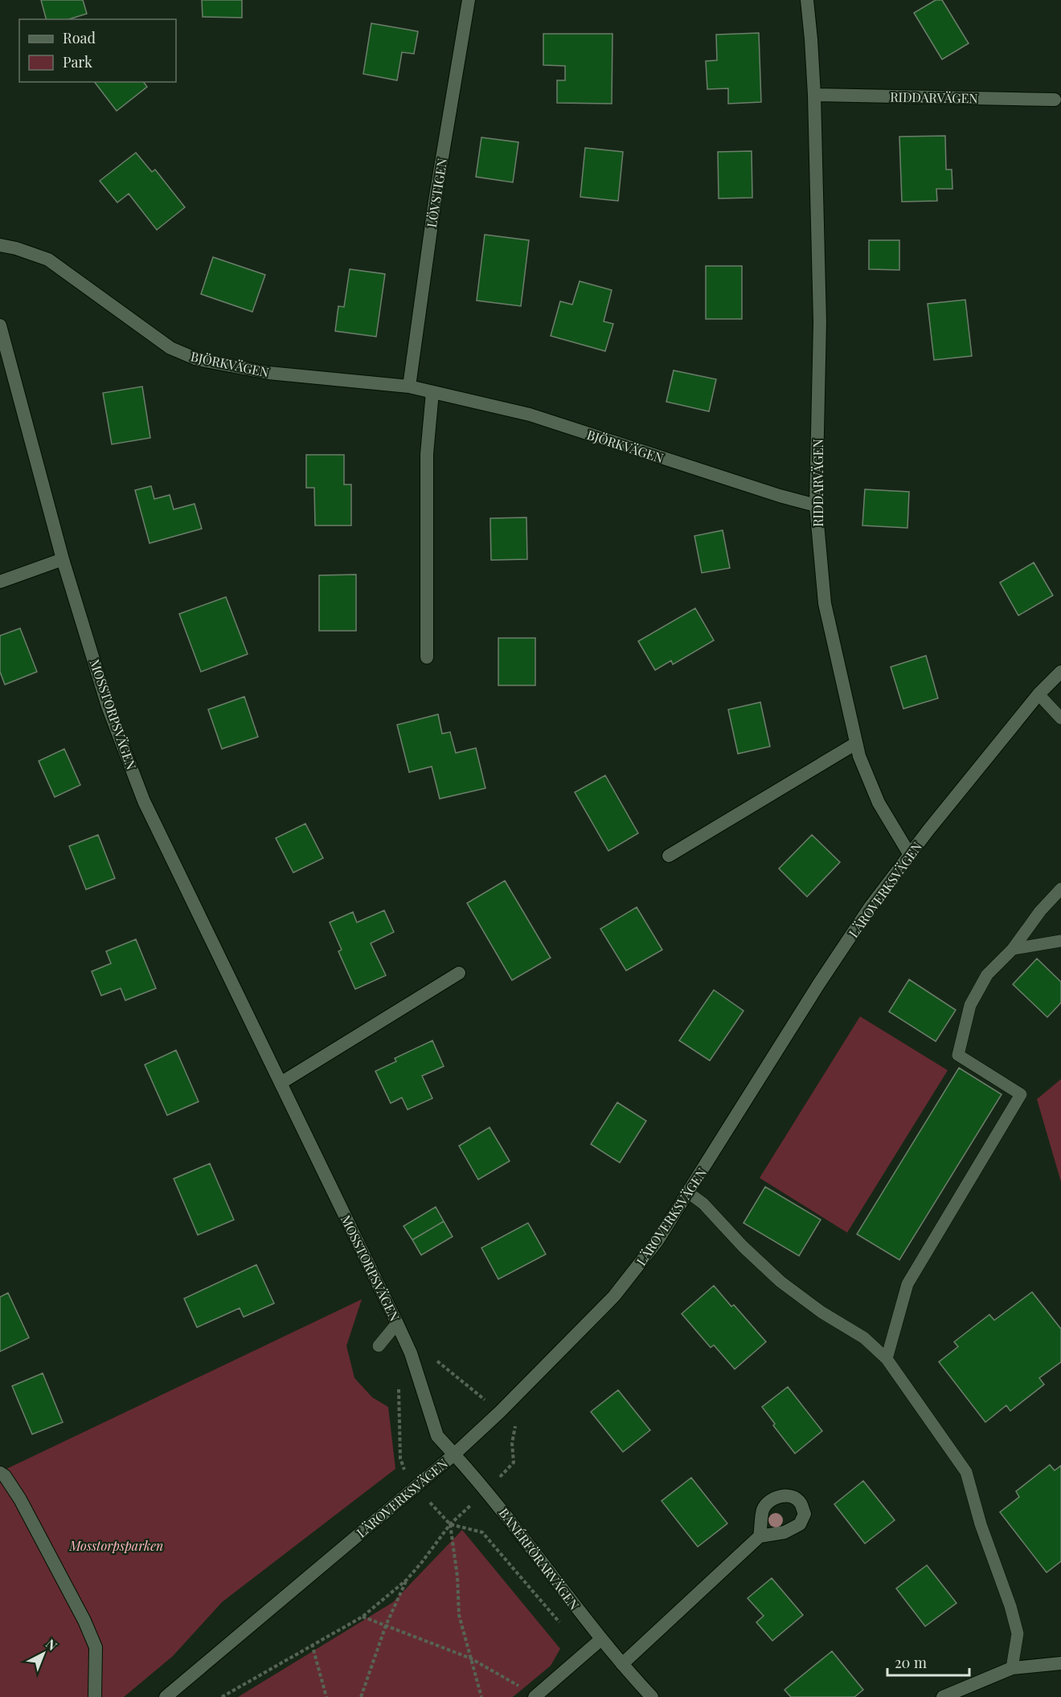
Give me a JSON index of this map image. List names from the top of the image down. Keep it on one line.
{"streets":{"street":["RIDDARVÄGEN","LÖVSTIGEN","BJÖRKVÄGEN","MOSSTORPSVÄGEN","LÄROVERKSVÄGEN","BANÉRFÖRARVÄGEN"]},"crossings":[["RIDDARVÄGEN","BJÖRKVÄGEN"],["RIDDARVÄGEN","LÄROVERKSVÄGEN"],["LÖVSTIGEN","BJÖRKVÄGEN"],["MOSSTORPSVÄGEN","LÄROVERKSVÄGEN"],["MOSSTORPSVÄGEN","BANÉRFÖRARVÄGEN"],["LÄROVERKSVÄGEN","BANÉRFÖRARVÄGEN"]],"parks":["Mosstorpsparken"],"legend":["Road","Park"],"scale_bar":"20 m","north":"top right"}
